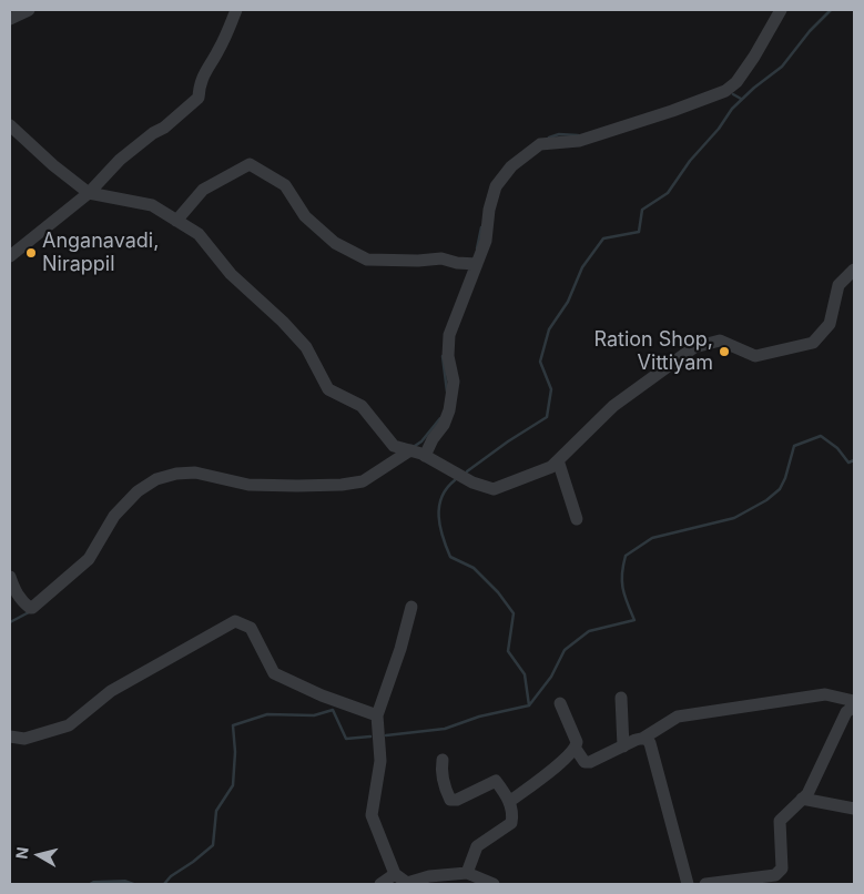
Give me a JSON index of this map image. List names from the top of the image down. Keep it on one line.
{"places":["Anganavadi, Nirappil","Ration Shop, Vittiyam"],"north":"left"}
